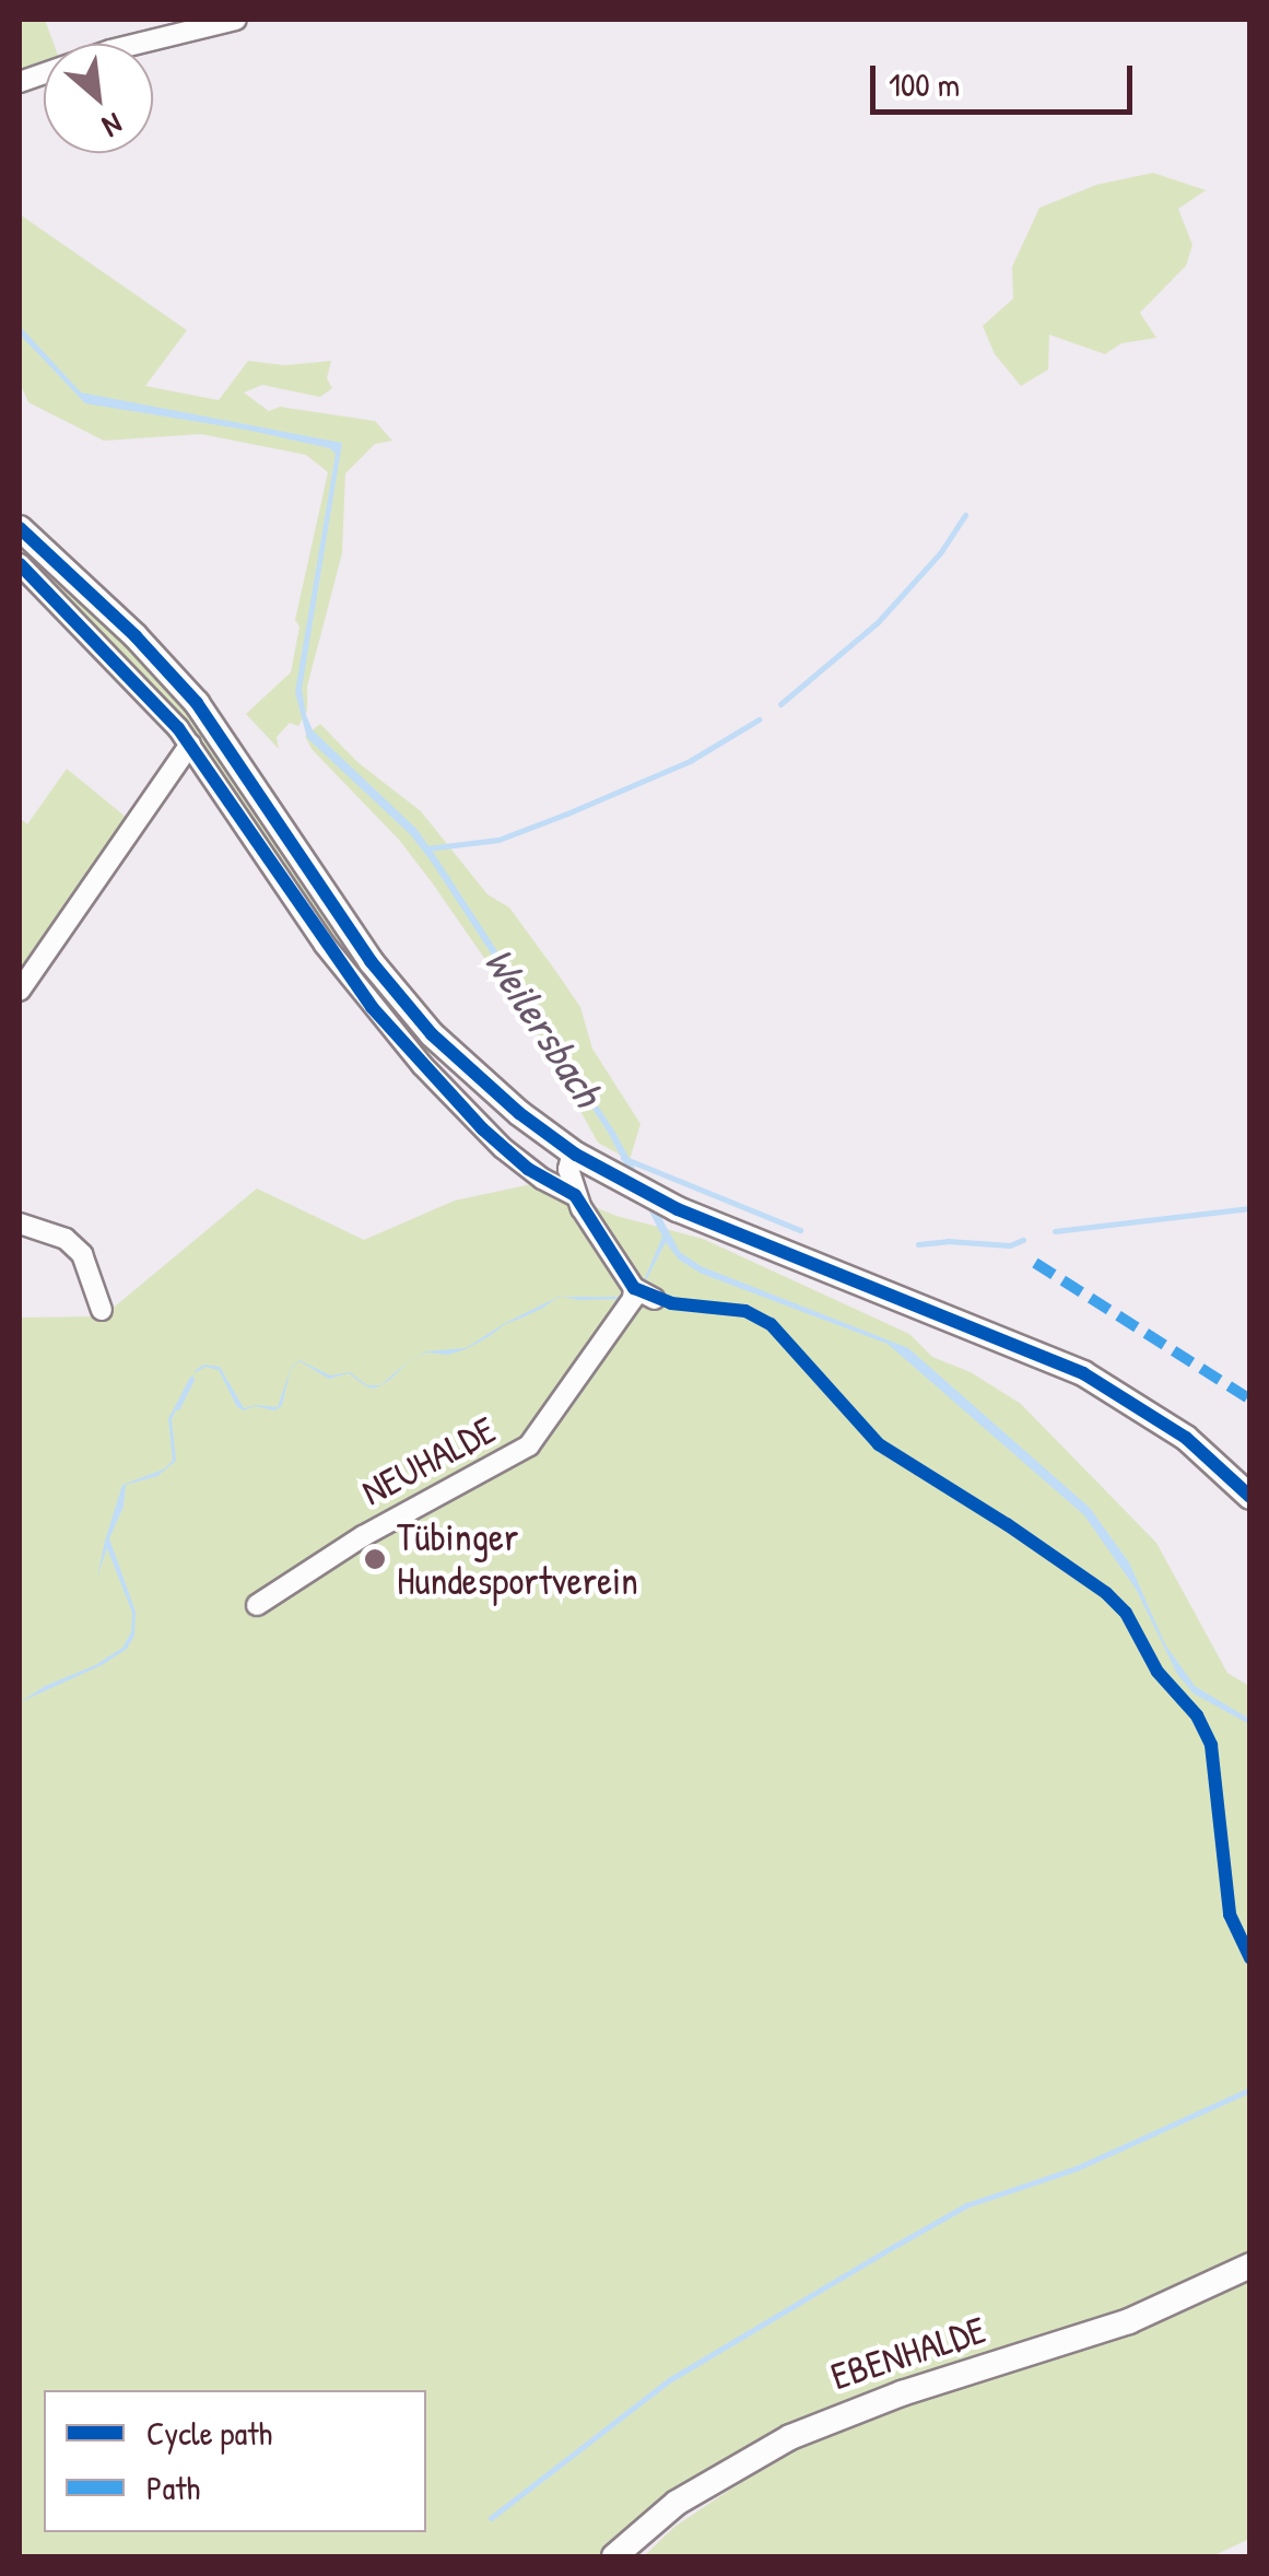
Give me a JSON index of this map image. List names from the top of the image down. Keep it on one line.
{"streets":{"street":["NEUHALDE","EBENHALDE"]},"water":["Weilersbach"],"places":["Tübinger Hundesportverein"],"legend":["Cycle path","Path"],"scale_bar":"100 m","north":"bottom right"}
